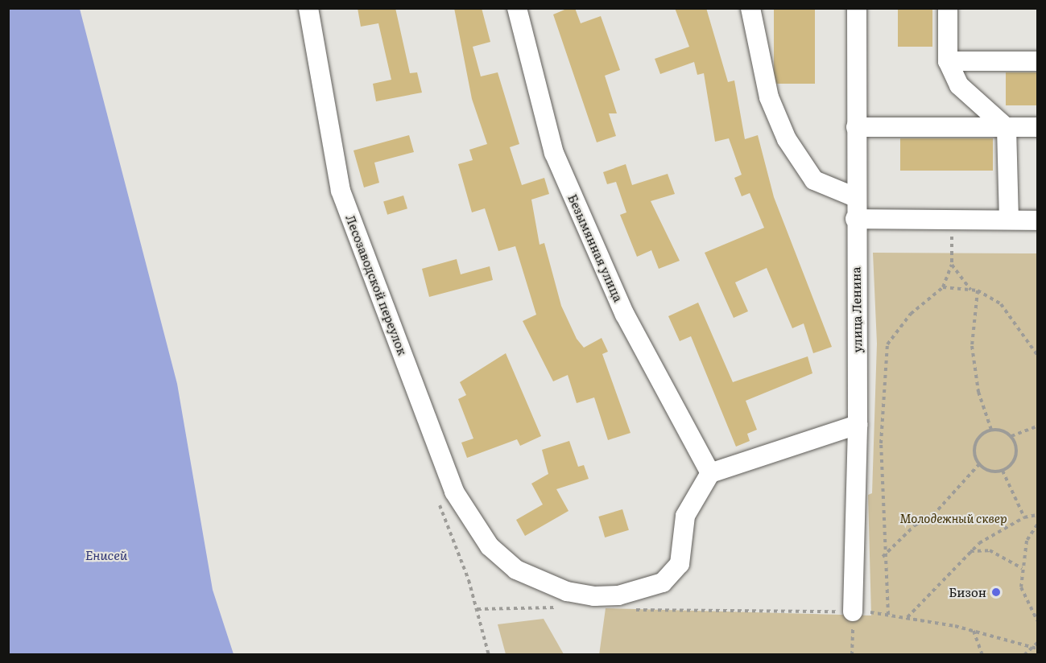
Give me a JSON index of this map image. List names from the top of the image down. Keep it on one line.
{"streets":{"street":["Безымянная улица","Лесозаводской переулок","улица Ленина"]},"crossings":[["Безымянная улица","Лесозаводской переулок"]],"water":["Енисей"],"parks":["Молодежный сквер"],"places":["Бизон"]}
